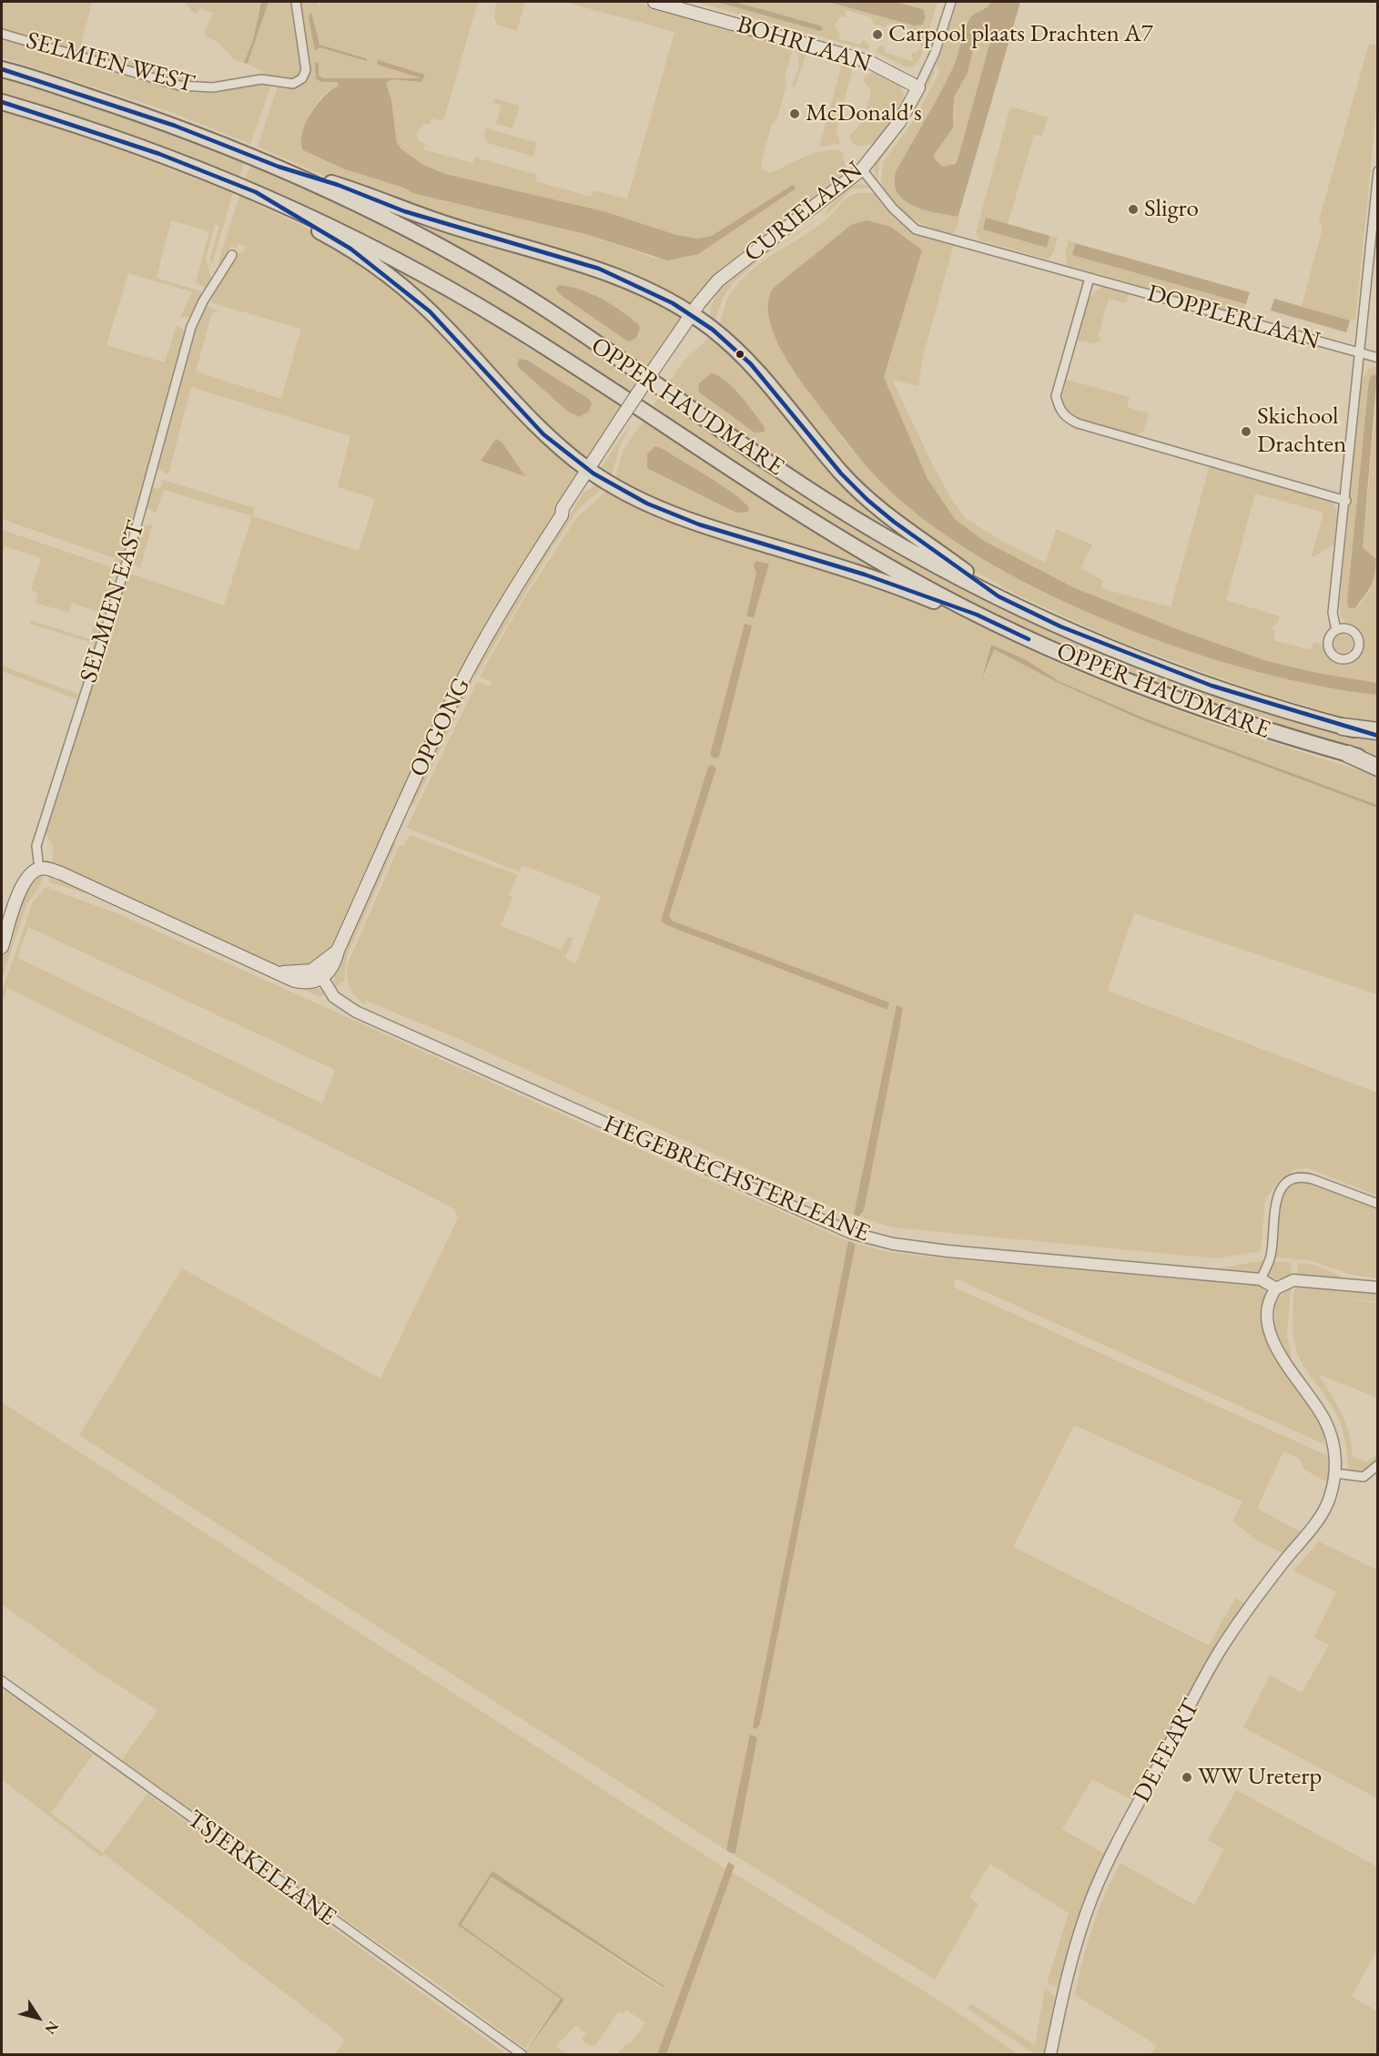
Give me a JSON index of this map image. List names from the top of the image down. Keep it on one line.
{"streets":{"highway":["OPPER HAUDMARE"],"main road":["BOHRLAAN","CURIELAAN","OPGONG"],"street":["SELMIEN WEST","DOPPLERLAAN","SELMIEN EAST","HEGEBRECHSTERLEANE","DE FEART","TSJERKELEANE"]},"crossings":[["BOHRLAAN","CURIELAAN"],["CURIELAAN","DOPPLERLAAN"],["CURIELAAN","OPGONG"],["OPGONG","HEGEBRECHSTERLEANE"],["HEGEBRECHSTERLEANE","DE FEART"]],"places":["Carpool plaats Drachten A7","McDonald's","Sligro","Skichool Drachten","WW Ureterp"],"north":"bottom right"}
